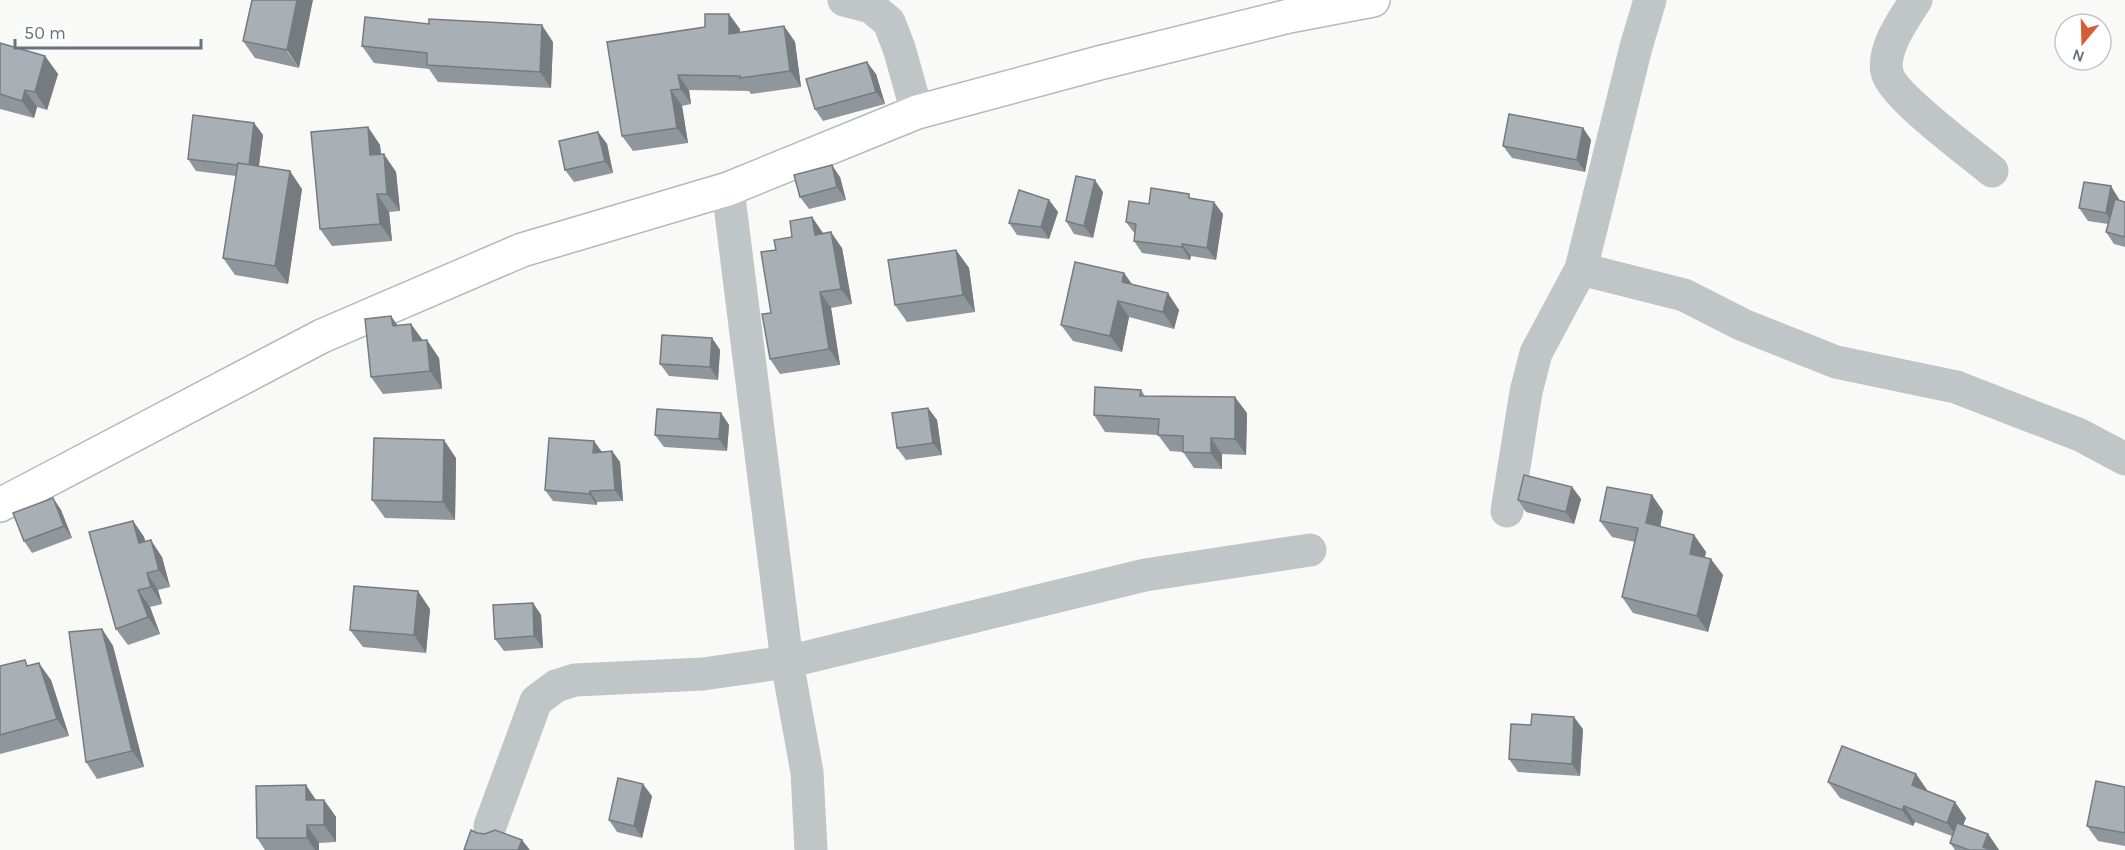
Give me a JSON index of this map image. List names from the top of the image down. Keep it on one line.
{"scale_bar":"50 m","north":"bottom"}
